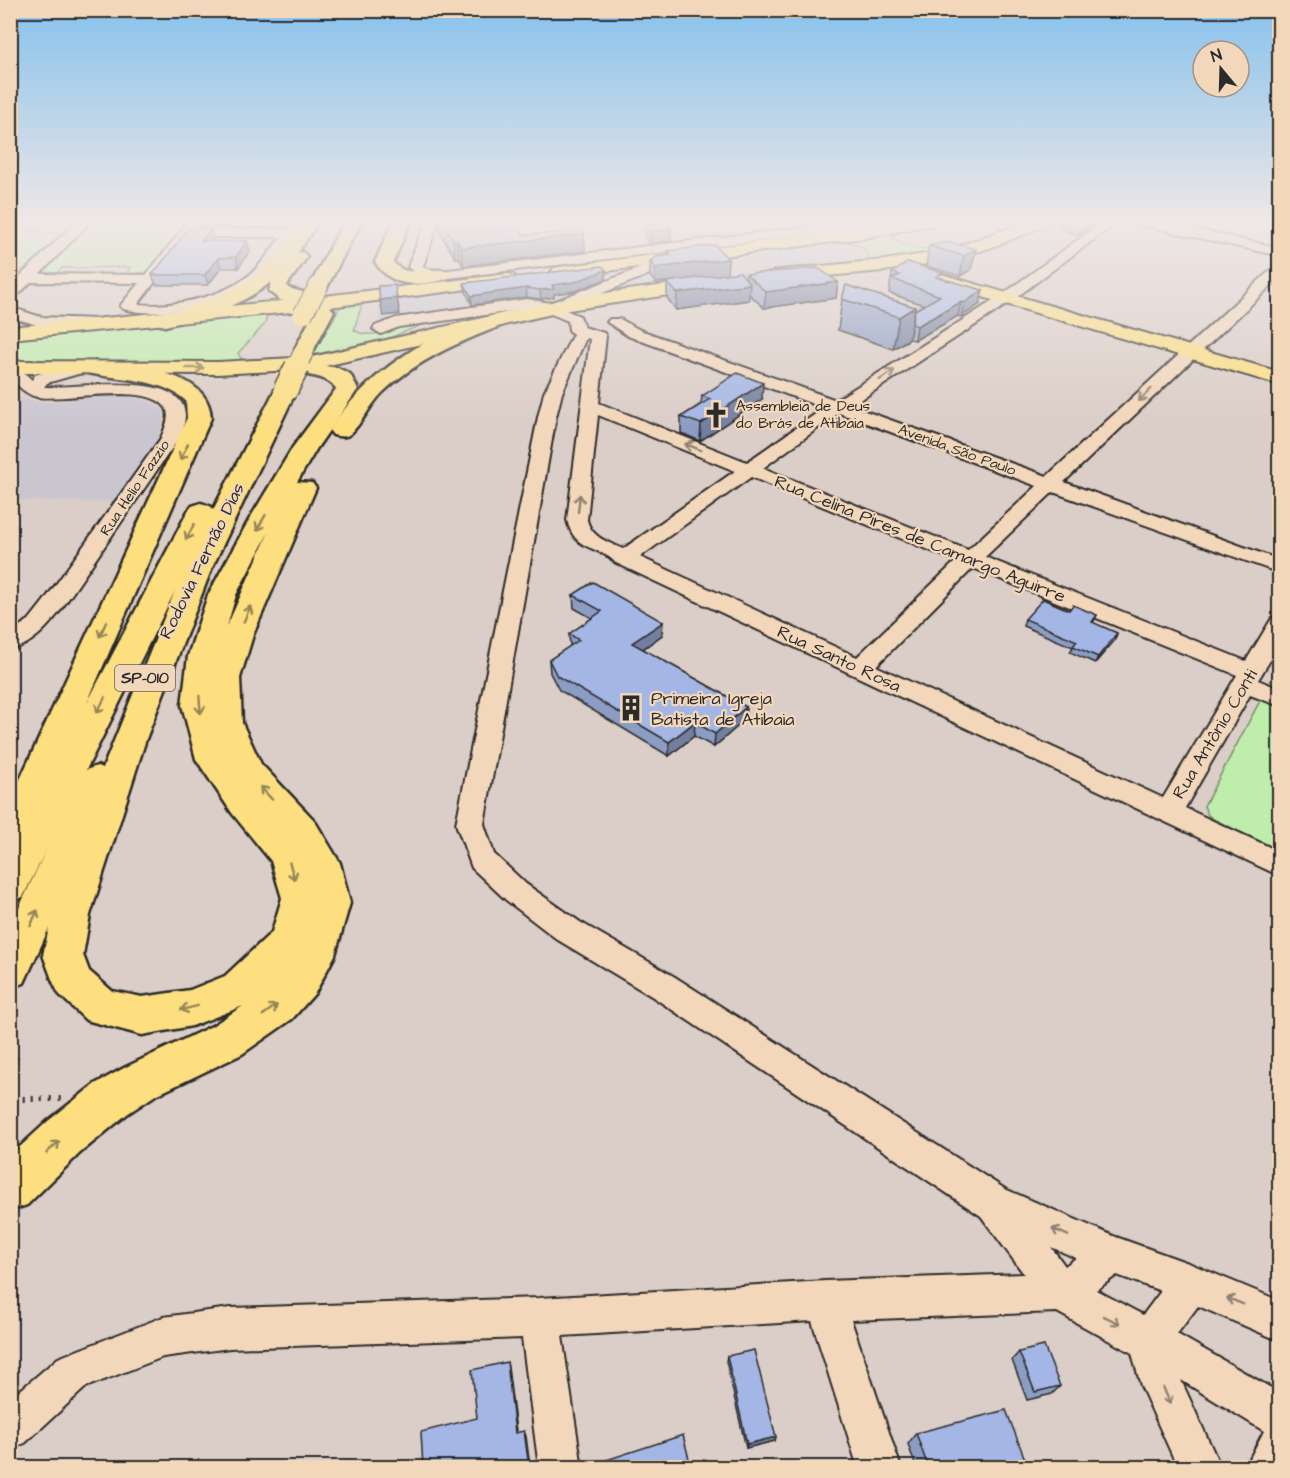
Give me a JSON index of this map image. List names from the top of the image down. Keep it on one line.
{"streets":{"highway":["Rodovia Fernão Dias","SP-010"],"street":["Avenida São Paulo","Rua Helio Fazzio","Rua Celina Pires de Camargo Aguirre","Rua Santo Rosa","Rua Antônio Conti"]},"crossings":[["Avenida São Paulo","Rua Santo Rosa"],["Rua Celina Pires de Camargo Aguirre","Rua Santo Rosa"],["Rua Celina Pires de Camargo Aguirre","Rua Antônio Conti"],["Rua Santo Rosa","Rua Antônio Conti"]],"places":{"church":["Assembleia de Deus do Brás de Atibaia"],"building":["Primeira Igreja Batista de Atibaia"]},"north":"top"}
